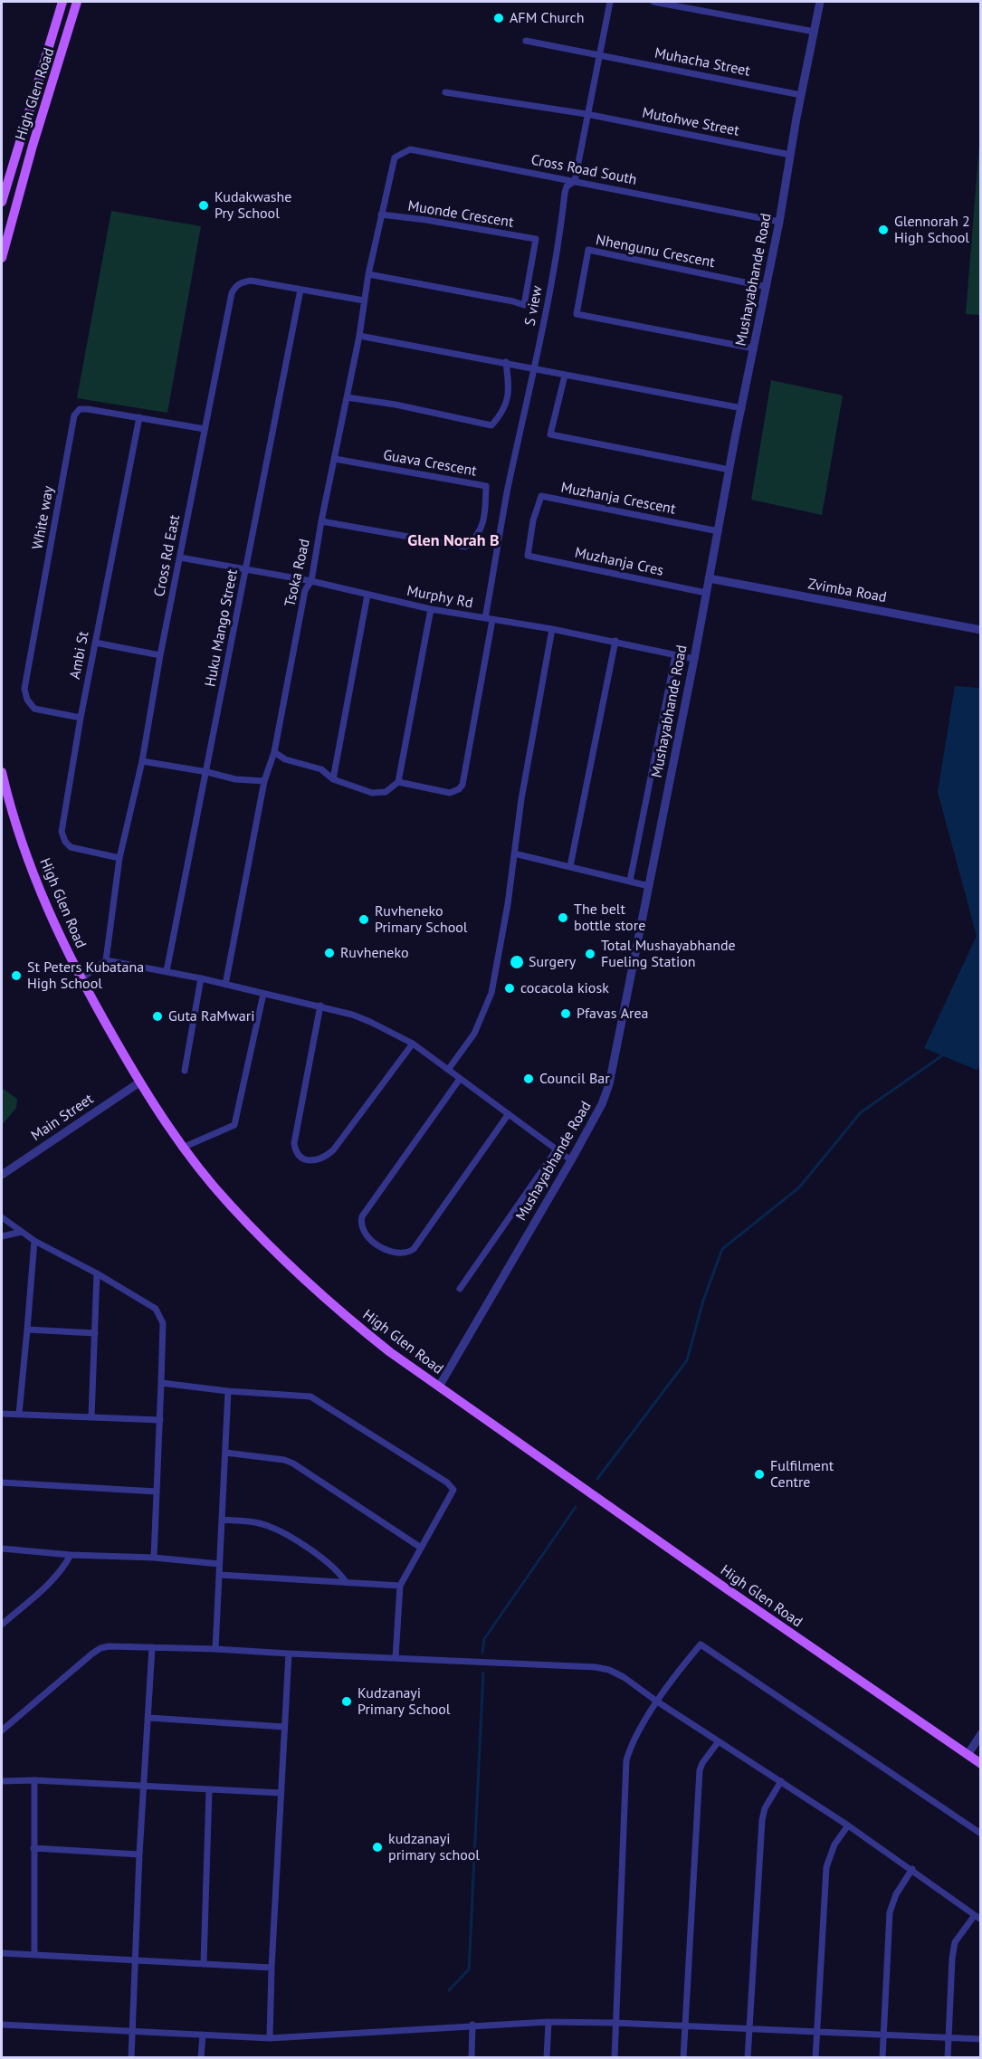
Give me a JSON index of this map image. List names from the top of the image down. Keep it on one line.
{"streets":{"main road":["High Glen Road"],"street":["Muhacha Street","Mutohwe Street","Cross Road South","Muonde Crescent","Nhengunu Crescent","Mushayabhande Road","S view","Guava Crescent","Muzhanja Crescent","White way","Cross Rd East","Muzhanja Cres","Tsoka Road","Zvimba Road","Murphy Rd","Huku Mango Street","Ambi St","Main Street"]},"crossings":[["Muhacha Street","Mushayabhande Road"],["Muhacha Street","S view"],["High Glen Road","Mushayabhande Road"],["High Glen Road","Main Street"],["Mutohwe Street","Mushayabhande Road"],["Mutohwe Street","S view"],["Cross Road South","Mushayabhande Road"],["Cross Road South","S view"],["Cross Road South","Tsoka Road"],["Muonde Crescent","Tsoka Road"],["Nhengunu Crescent","Mushayabhande Road"],["Mushayabhande Road","Muzhanja Crescent"],["Mushayabhande Road","Muzhanja Cres"],["Mushayabhande Road","Zvimba Road"],["Mushayabhande Road","Murphy Rd"],["S view","Murphy Rd"],["Guava Crescent","Tsoka Road"],["Muzhanja Crescent","Muzhanja Cres"],["White way","Cross Rd East"],["White way","Ambi St"],["Cross Rd East","Tsoka Road"],["Cross Rd East","Murphy Rd"],["Cross Rd East","Huku Mango Street"],["Cross Rd East","Ambi St"],["Tsoka Road","Murphy Rd"],["Murphy Rd","Huku Mango Street"]],"districts":["Glen Norah B"],"places":["AFM Church","Kudakwashe Pry School","Glennorah 2 High School","The belt bottle store","Ruvheneko Primary School","Ruvheneko","Total Mushayabhande Fueling Station","Surgery","St Peters Kubatana High School","cocacola kiosk","Pfavas Area","Guta RaMwari","Council Bar","Fulfilment Centre","Kudzanayi Primary School","kudzanayi primary school"]}
